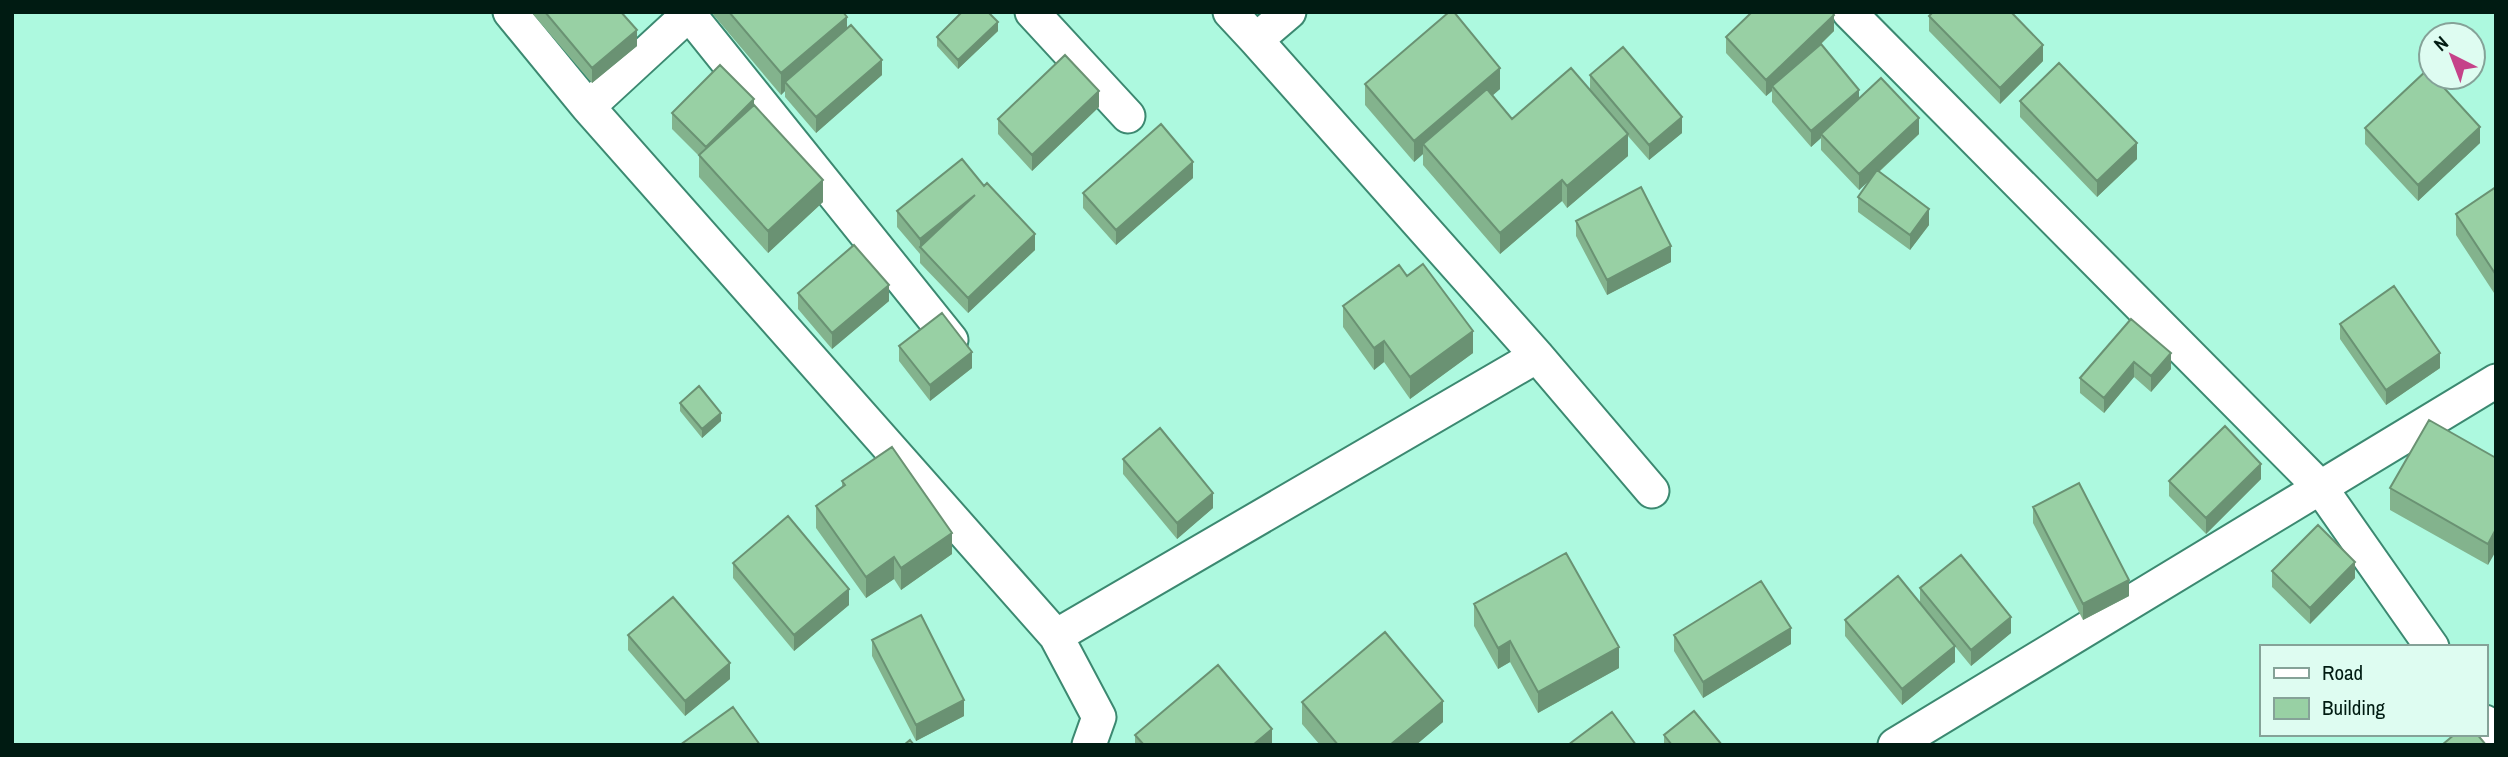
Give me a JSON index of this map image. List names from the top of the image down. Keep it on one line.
{"legend":["Road","Building"],"north":"top left"}
